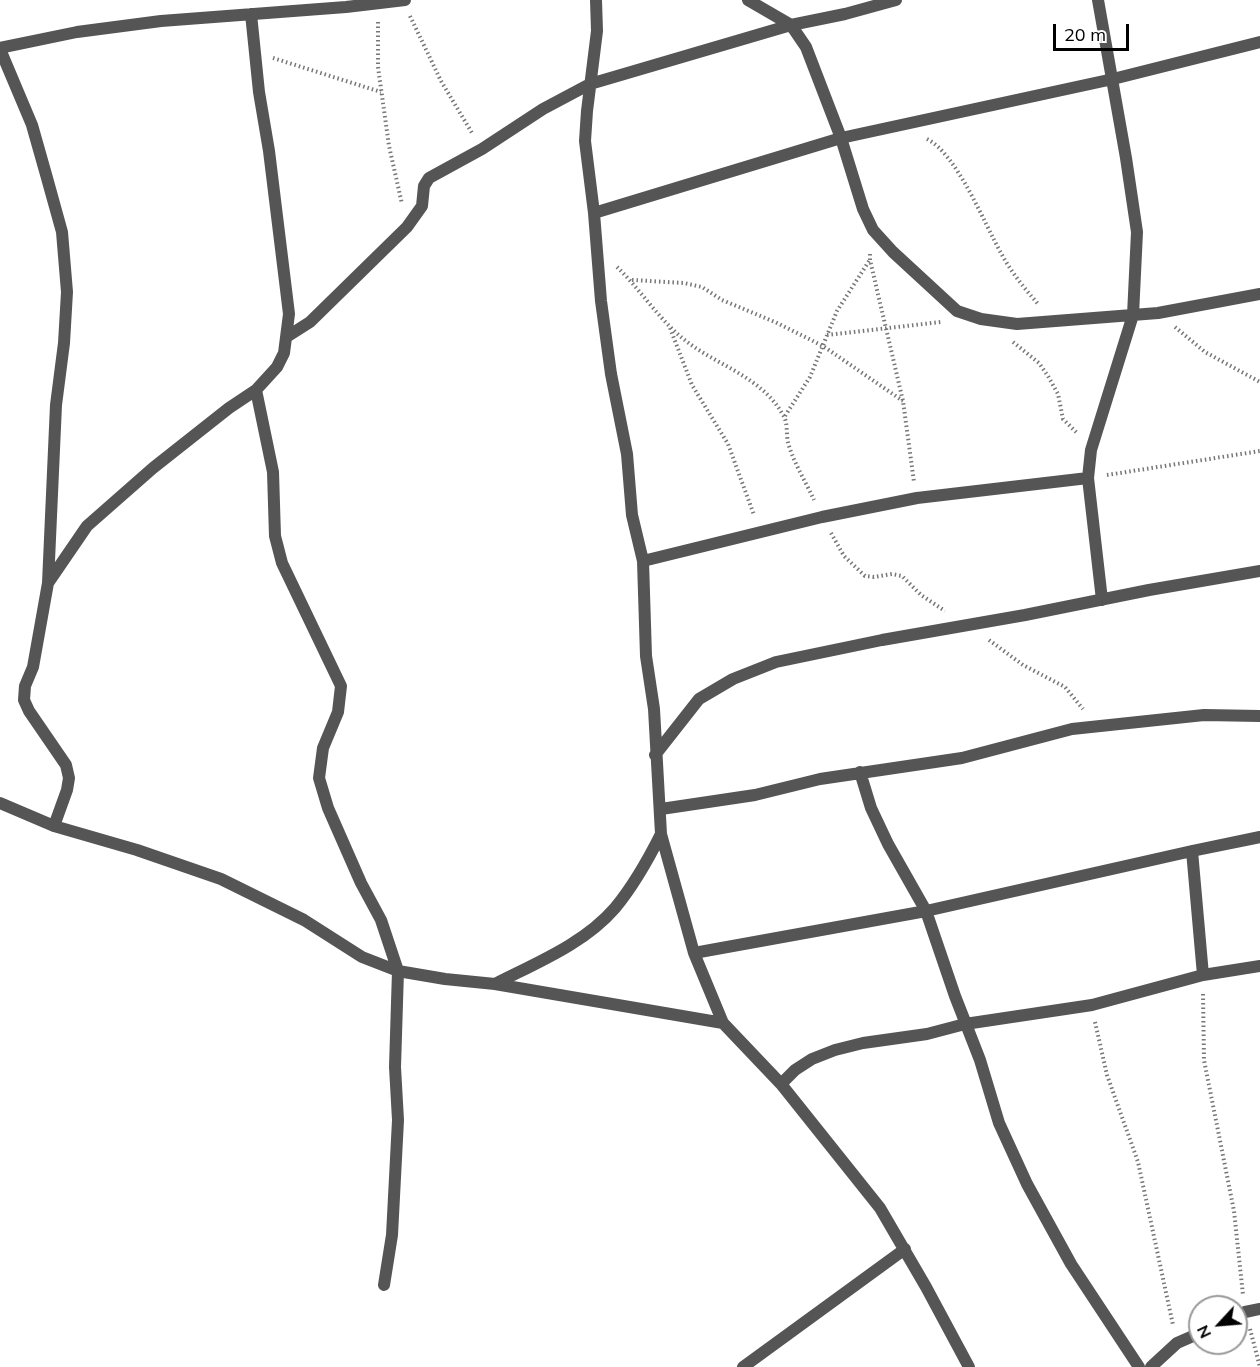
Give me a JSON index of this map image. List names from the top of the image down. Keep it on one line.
{"scale_bar":"20 m","north":"bottom left"}
